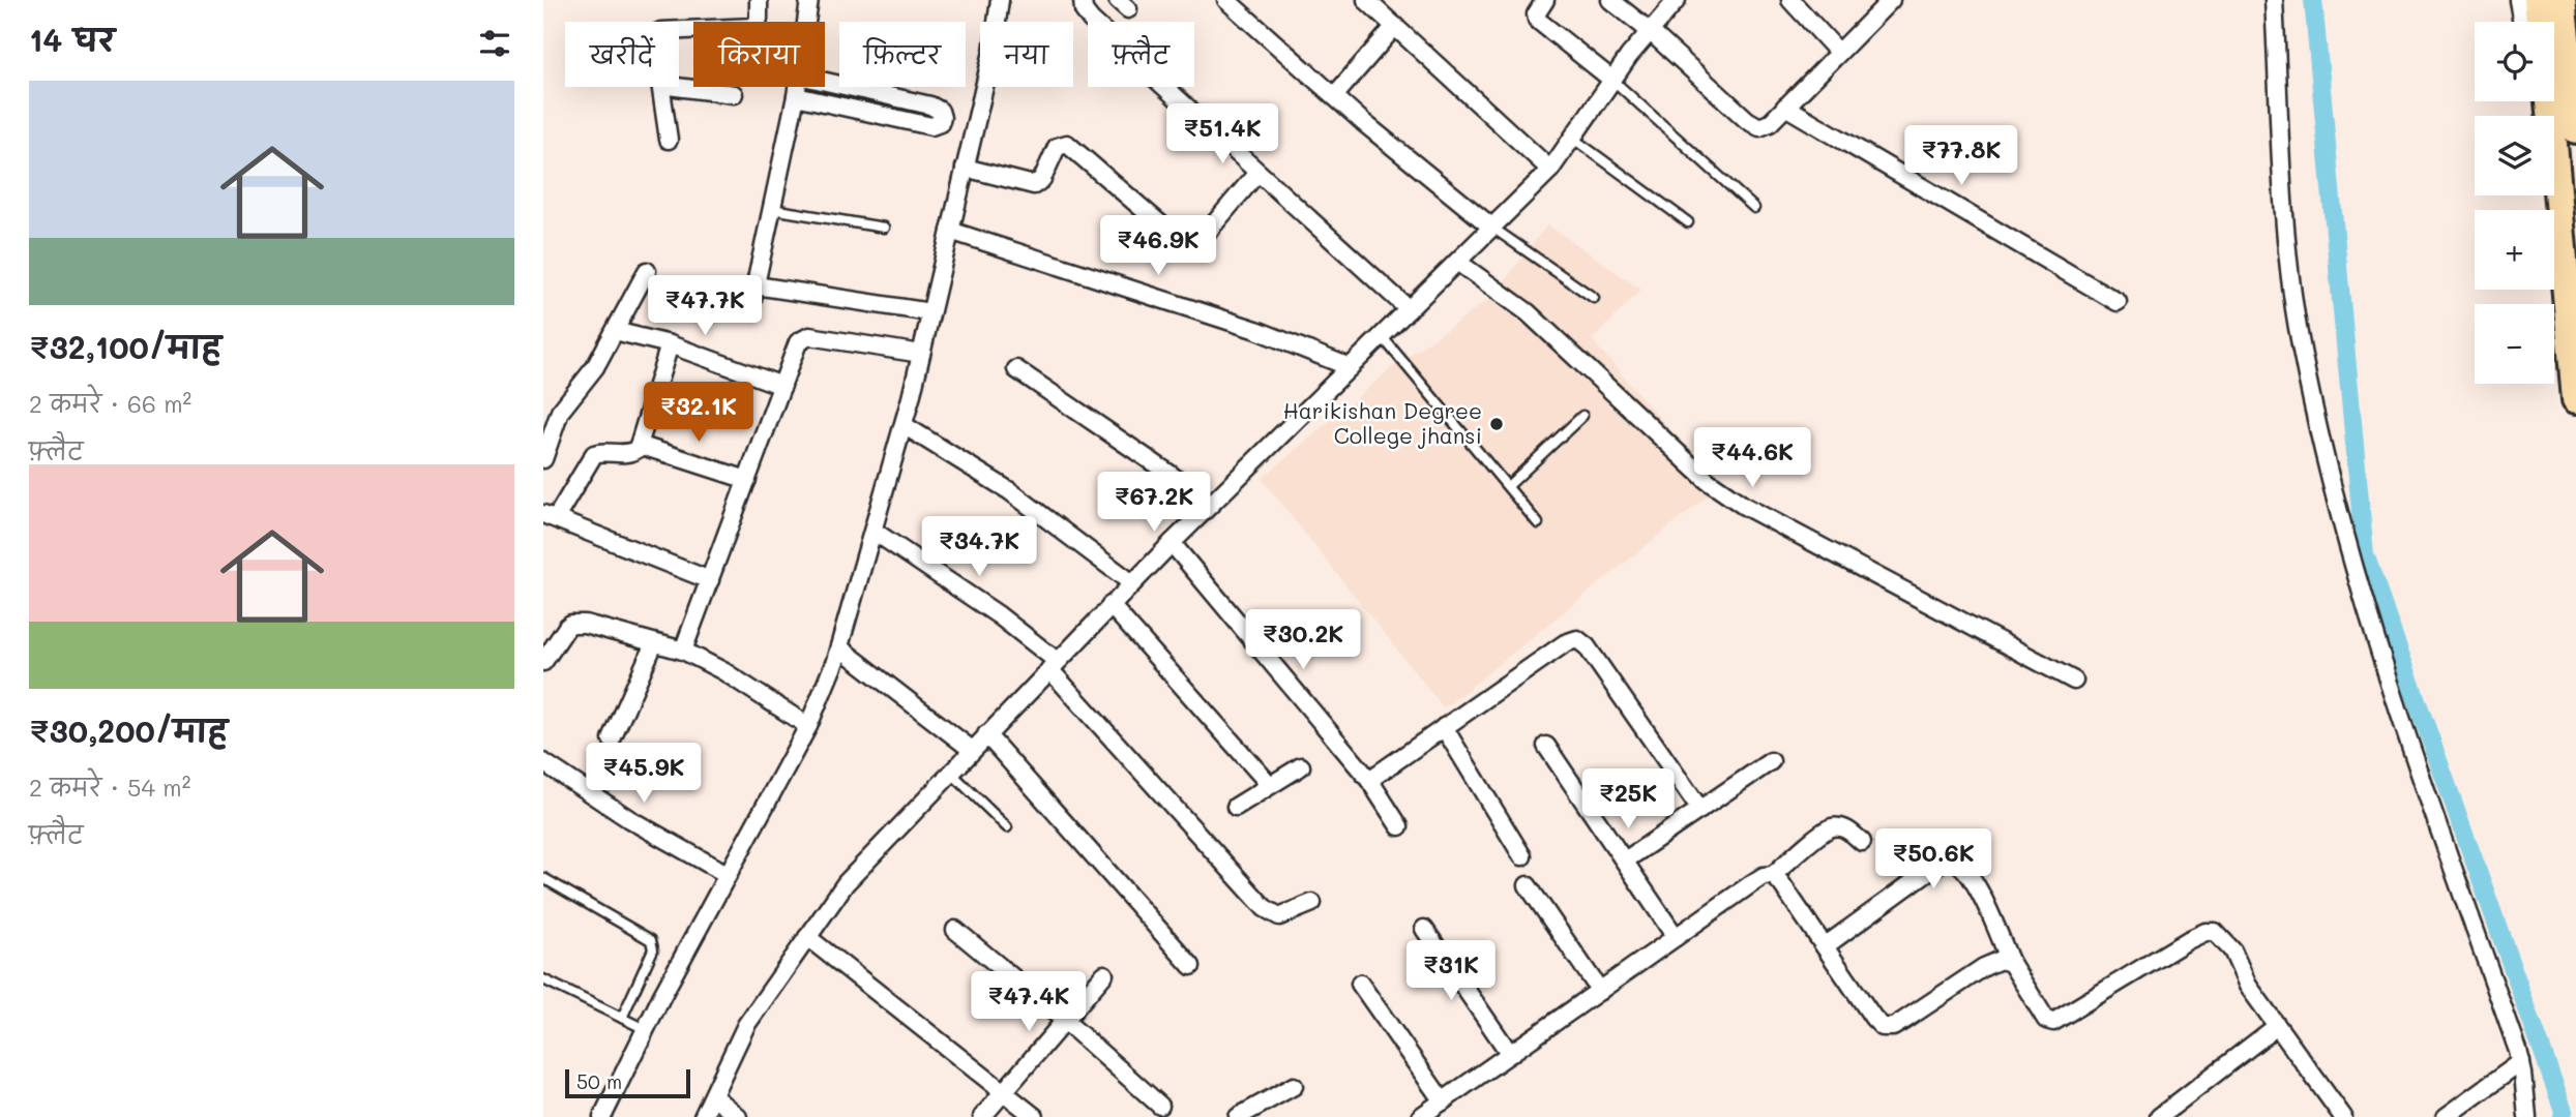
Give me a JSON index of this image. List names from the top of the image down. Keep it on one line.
{"places":["Harikishan Degree College jhansi"],"scale_bar":"50 m","page":{"heading":"14 घर","map_buttons":["+","−"],"chip":["खरीदें","किराया","फ़िल्टर","नया","फ़्लैट"],"list":[{"name":"₹32,100/माह","note":"2 कमरे · 66 m² · फ़्लैट"},{"name":"₹30,200/माह","note":"2 कमरे · 54 m² · फ़्लैट"}],"price":["₹51.4K","₹77.8K","₹46.9K","₹47.7K","₹32.1K","₹44.6K","₹67.2K","₹34.7K","₹30.2K","₹45.9K","₹25K","₹50.6K","₹31K","₹47.4K"],"scale":"50 m"}}
